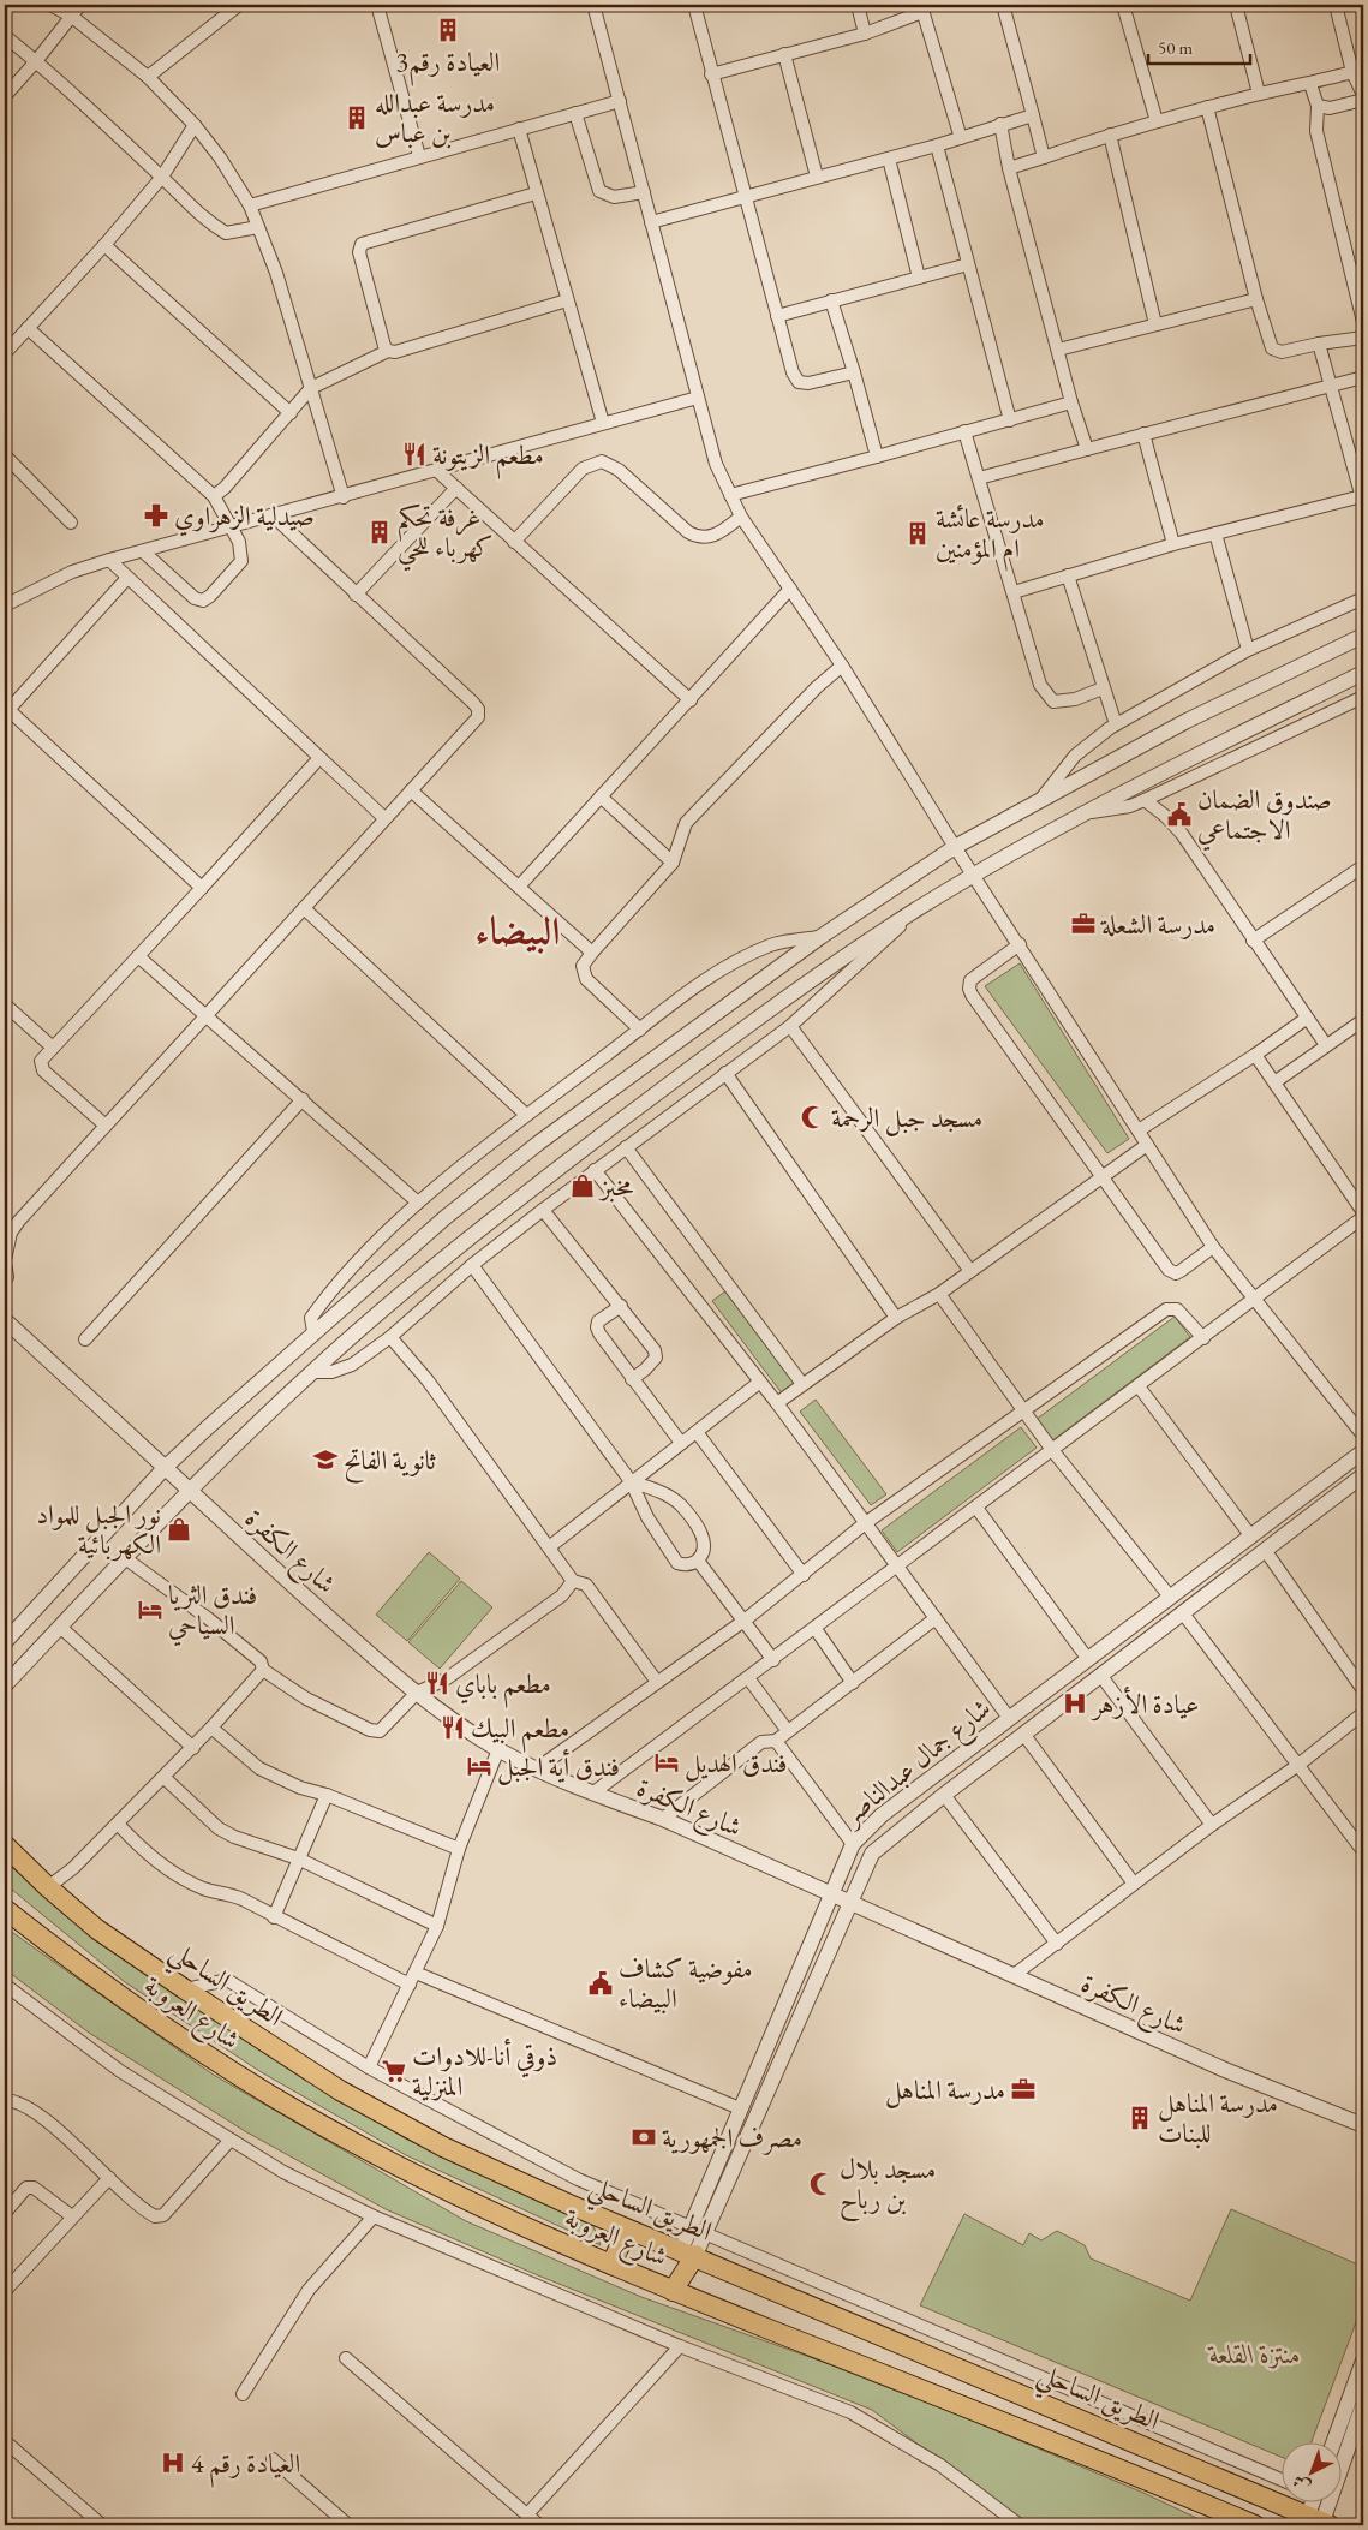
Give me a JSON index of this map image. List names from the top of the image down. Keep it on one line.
{"streets":{"highway":["الطريق الساحلي","شارع العروبة"],"street":["شارع الكفرة","شارع جمال عبدالناصر"]},"crossings":[["شارع الكفرة","شارع جمال عبدالناصر"],["شارع جمال عبدالناصر","الطريق الساحلي"]],"districts":["البيضاء"],"parks":["منتزة القلعة"],"places":{"building":["3العيادة رقم","مدرسة عبدالله بن عباس","غرفة تحكم كهرباء للحي","مدرسة عائشة ام المؤمنين","مدرسة المناهل للبنات"],"restaurant":["مطعم الزيتونة","مطعم باباي","مطعم البيك"],"pharmacy":["صيدلية الزهراوي"],"public building":["صندوق الضمان الاجتماعي","مفوضية كشاف البيضاء"],"office":["مدرسة الشعلة","مدرسة المناهل"],"mosque":["مسجد جبل الرحمة","مسجد بلال بن رباح"],"shop":["مخبز","نور الجبل للمواد الكهربائية"],"school or university":["ثانوية الفاتح"],"hotel":["فندق الثريا السياحي","فندق الهديل","فندق أية الجبل"],"hospital":["عيادة الأزهر","العيادة رقم 4"],"supermarket":["ذوقي أنا-للادوات المنزلية"],"bank":["مصرف الجمهورية"]},"scale_bar":"50 m","north":"bottom left"}
